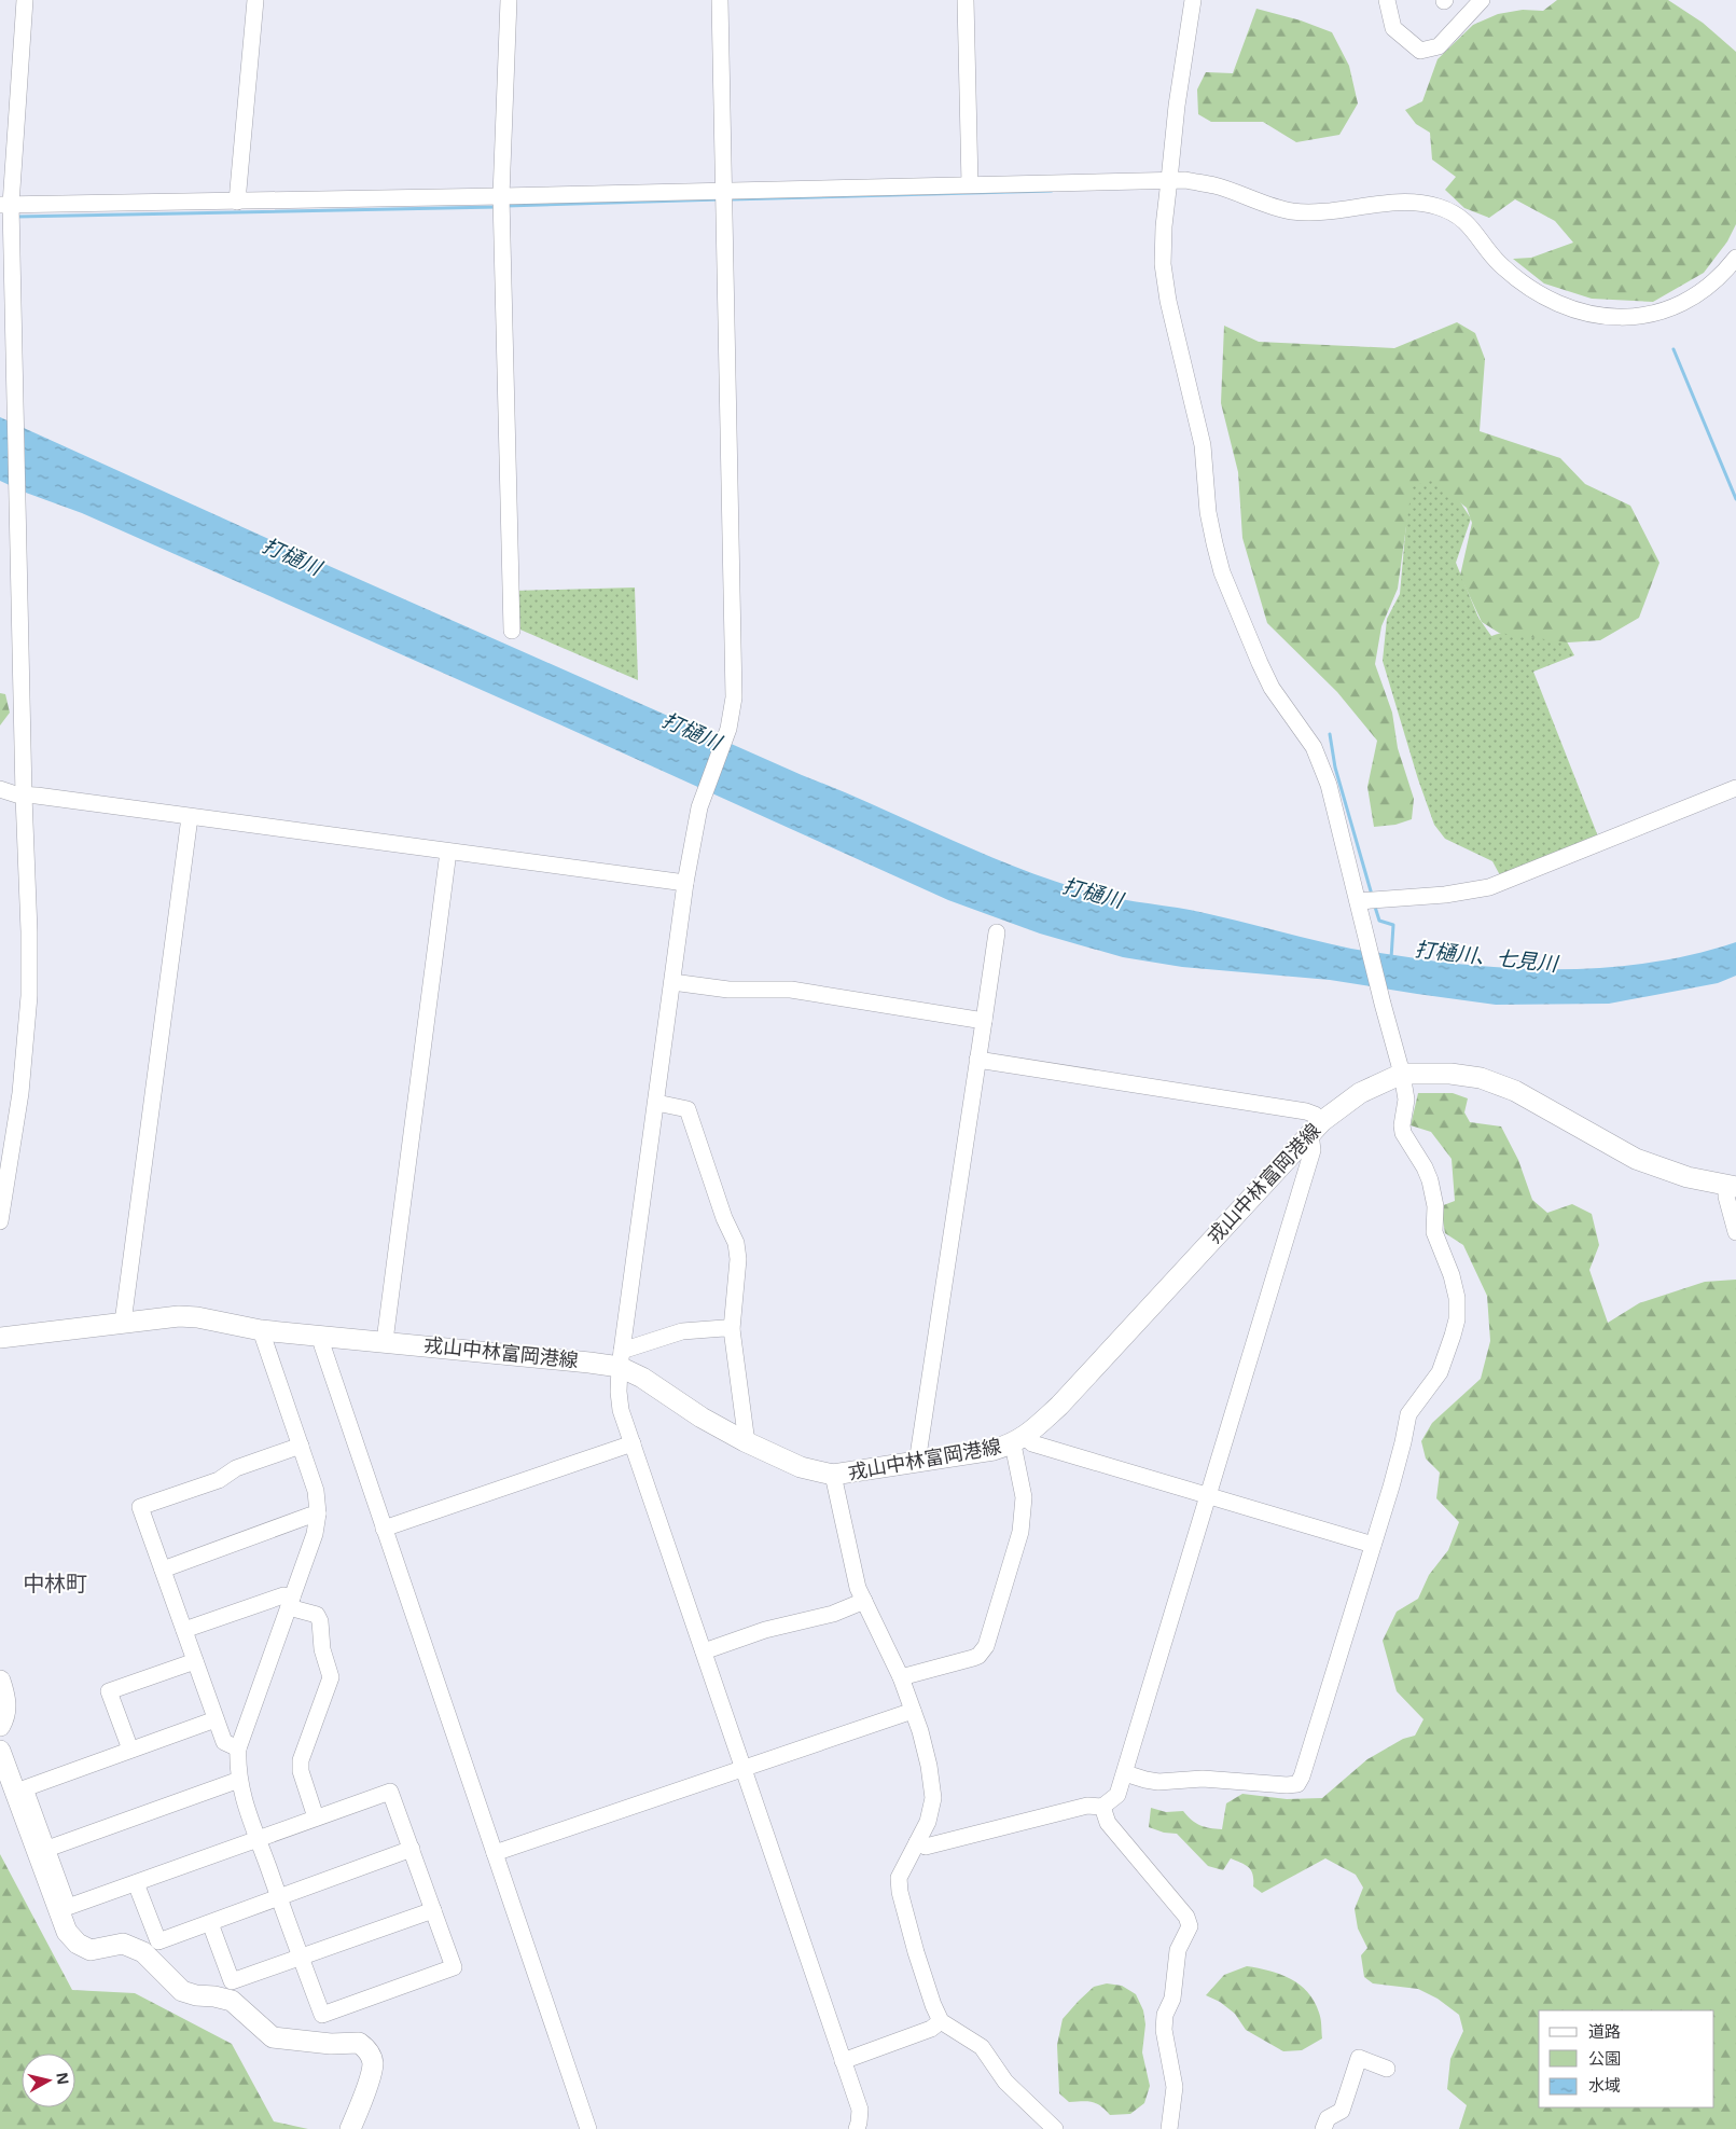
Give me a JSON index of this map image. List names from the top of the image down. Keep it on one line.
{"streets":{"main road":["戎山中林富岡港線"]},"districts":["中林町"],"water":["打樋川","打樋川、七見川"],"legend":["道路","公園","水域"],"north":"right"}
